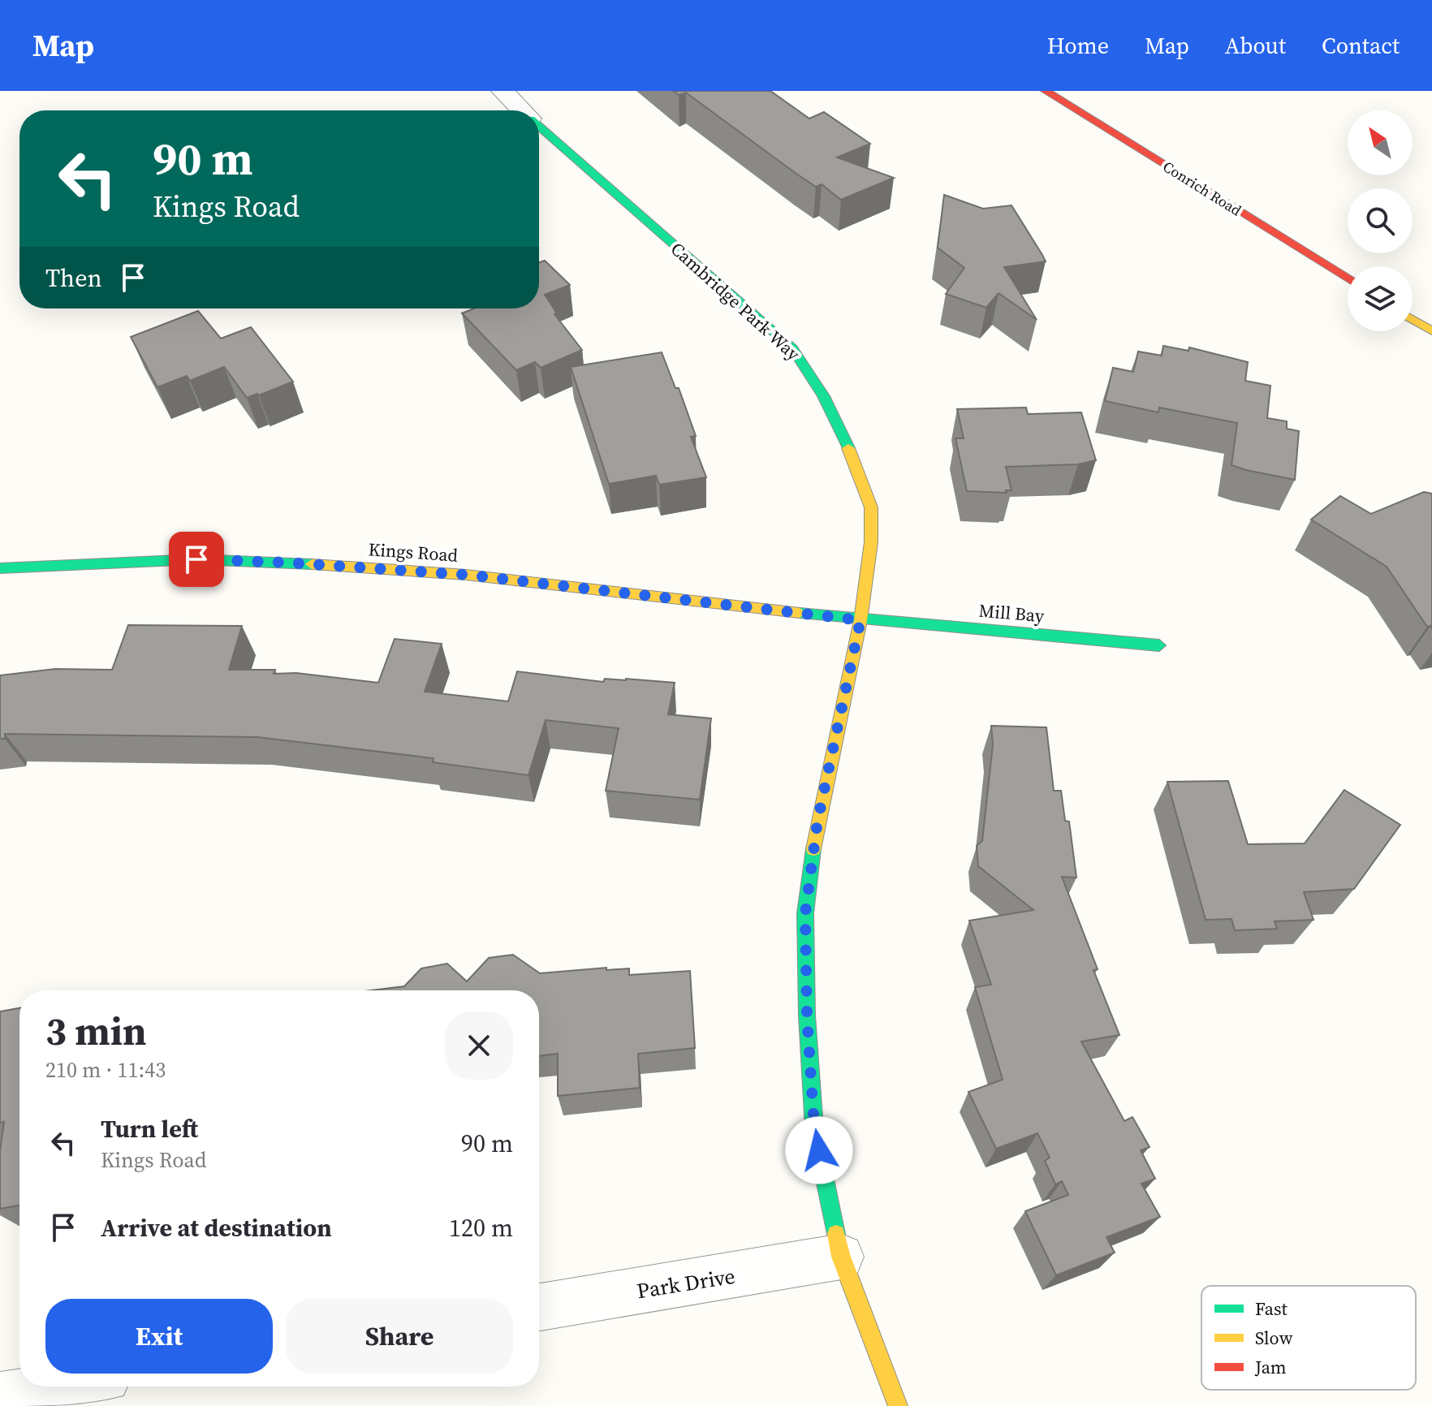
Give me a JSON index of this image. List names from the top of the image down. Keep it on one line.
{"streets":{"street":["Conrich Road","Cambridge Park Way","Kings Road","Mill Bay","Park Drive"]},"crossings":[["Cambridge Park Way","Kings Road"],["Cambridge Park Way","Mill Bay"],["Cambridge Park Way","Park Drive"],["Kings Road","Mill Bay"]],"legend":["Fast","Slow","Jam"],"north":"top left","page":{"header":"Map","nav":["Home","Map","About","Contact"],"turn":["90 m","Kings Road"],"then":"Then","heading":["3 min","210 m · 11:43"],"list":[{"name":"Turn left","note":"Kings Road","value":"90 m"},{"name":"Arrive at destination","value":"120 m"}],"buttons":["Exit","Share"]}}
